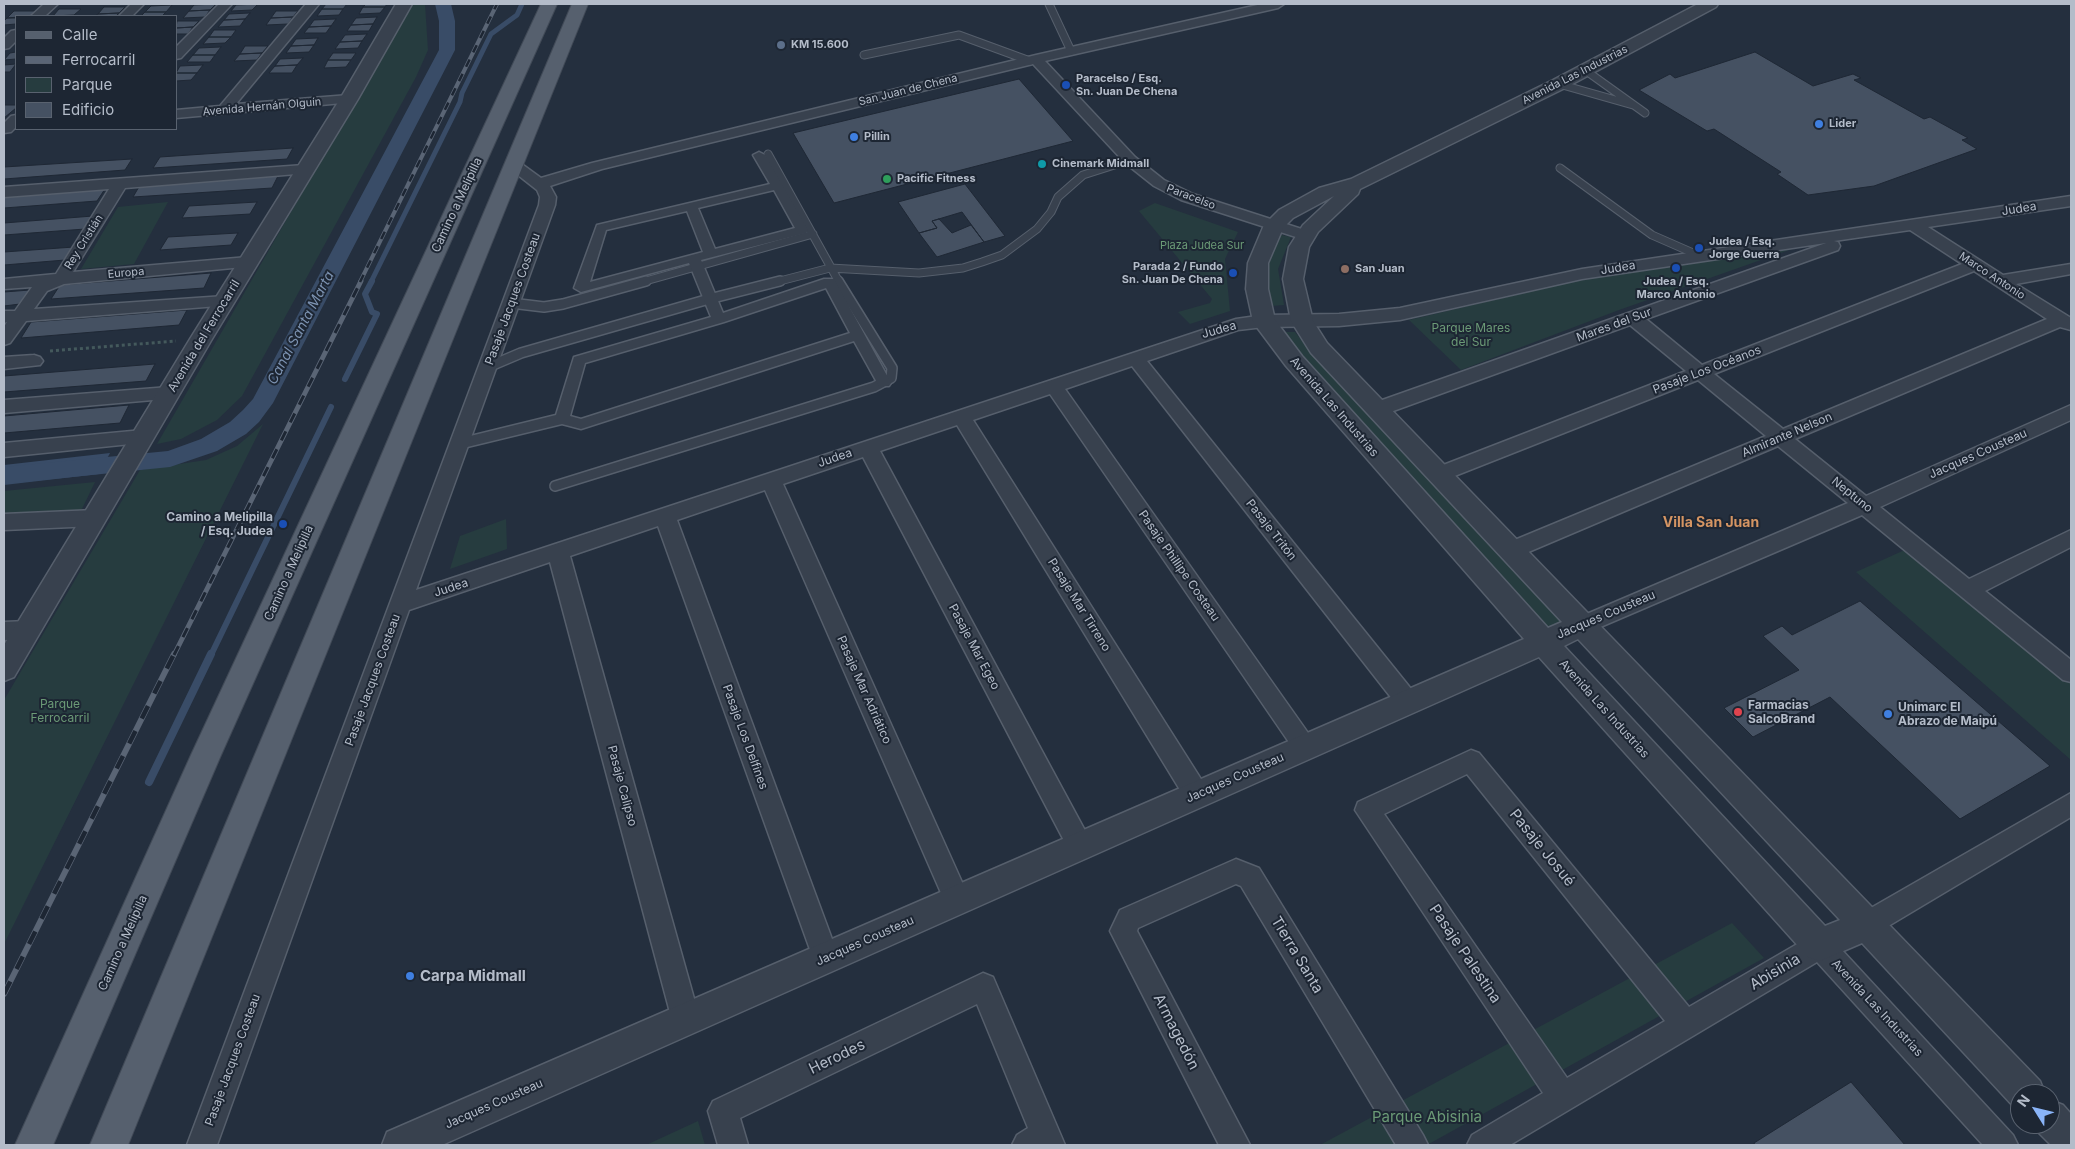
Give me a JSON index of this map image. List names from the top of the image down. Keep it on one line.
{"streets":{"main road":["Camino a Melipilla"],"street":["Avenida Las Industrias","San Juan de Chena","Avenida Hernán Olguín","Paracelso","Judea","Rey Cristián","Europa","Marco Antonio","Pasaje Jacques Costeau","Mares del Sur","Avenida del Ferrocarril","Pasaje Los Océanos","Almirante Nelson","Jacques Cousteau","Neptuno","Pasaje Tritón","Pasaje Phillipe Costeau","Pasaje Mar Tirreno","Pasaje Mar Egeo","Pasaje Mar Adriático","Pasaje Los Delfines","Pasaje Calipso","Pasaje Josué","Pasaje Palestina","Tierra Santa","Abisinia","Armagedón","Herodes"]},"crossings":[["Avenida Las Industrias","Paracelso"],["Avenida Las Industrias","Judea"],["Avenida Las Industrias","Mares del Sur"],["Avenida Las Industrias","Pasaje Los Océanos"],["Avenida Las Industrias","Almirante Nelson"],["Avenida Las Industrias","Jacques Cousteau"],["Avenida Las Industrias","Abisinia"],["San Juan de Chena","Paracelso"],["San Juan de Chena","Pasaje Jacques Costeau"],["Avenida Hernán Olguín","Avenida del Ferrocarril"],["Judea","Marco Antonio"],["Judea","Pasaje Jacques Costeau"],["Judea","Mares del Sur"],["Judea","Pasaje Tritón"],["Judea","Pasaje Phillipe Costeau"],["Judea","Pasaje Mar Tirreno"],["Judea","Pasaje Mar Egeo"],["Judea","Pasaje Mar Adriático"],["Judea","Pasaje Los Delfines"],["Judea","Pasaje Calipso"],["Rey Cristián","Europa"],["Europa","Avenida del Ferrocarril"],["Marco Antonio","Pasaje Los Océanos"],["Marco Antonio","Almirante Nelson"],["Mares del Sur","Neptuno"],["Pasaje Los Océanos","Neptuno"],["Almirante Nelson","Neptuno"],["Jacques Cousteau","Neptuno"],["Jacques Cousteau","Pasaje Tritón"],["Jacques Cousteau","Pasaje Phillipe Costeau"],["Jacques Cousteau","Pasaje Mar Tirreno"],["Jacques Cousteau","Pasaje Mar Egeo"],["Jacques Cousteau","Pasaje Mar Adriático"],["Jacques Cousteau","Pasaje Los Delfines"],["Jacques Cousteau","Pasaje Calipso"],["Pasaje Josué","Pasaje Palestina"],["Pasaje Josué","Abisinia"],["Pasaje Palestina","Abisinia"],["Tierra Santa","Armagedón"]],"districts":["Villa San Juan"],"water":["Canal Santa Marta"],"parks":["Plaza Judea Sur","Parque Mares del Sur","Parque Ferrocarril","Parque Abisinia"],"places":["KM 15.600","Paracelso / Esq. Sn. Juan De Chena","Lider","Pillin","Cinemark Midmall","Pacific Fitness","Judea / Esq. Jorge Guerra","Judea / Esq. Marco Antonio","San Juan","Parada 2 / Fundo Sn. Juan De Chena","Camino a Melipilla / Esq. Judea","Farmacias SalcoBrand","Unimarc El Abrazo de Maipú","Carpa Midmall"],"legend":["Calle","Ferrocarril","Parque","Edificio"],"north":"top left"}
